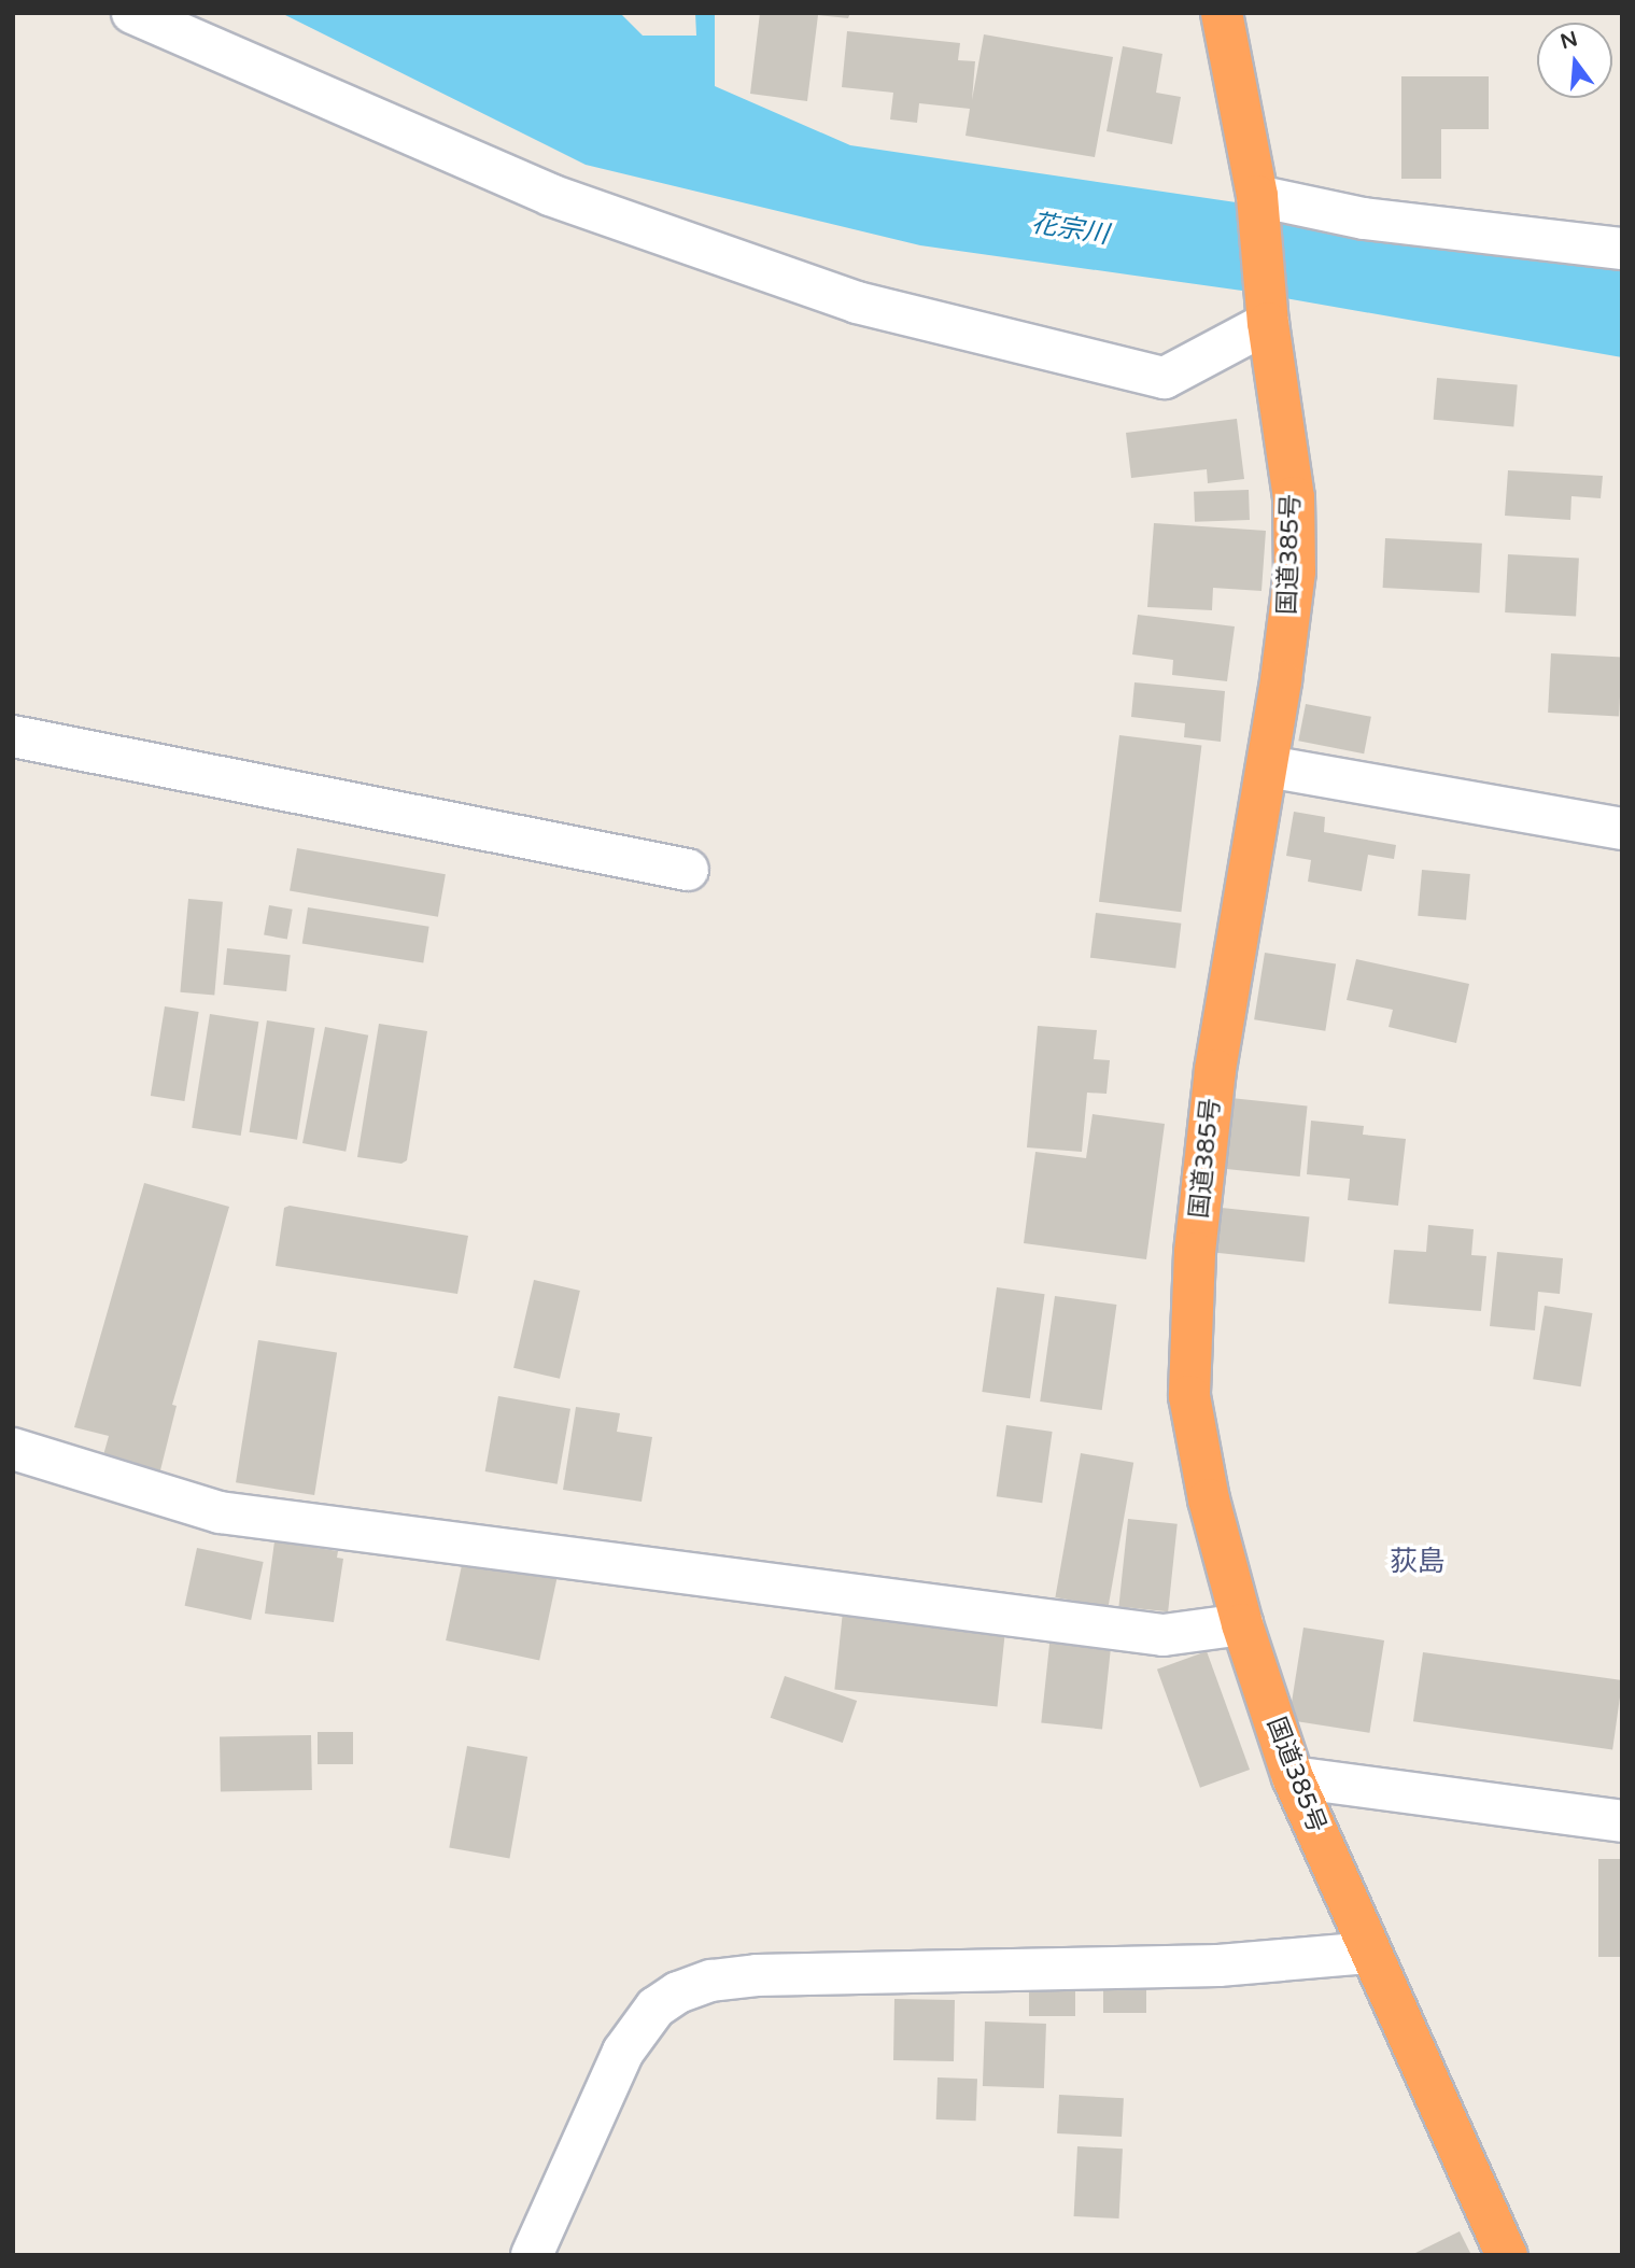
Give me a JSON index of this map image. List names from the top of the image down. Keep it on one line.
{"streets":{"highway":["国道385号"]},"districts":["荻島"],"water":["花宗川"],"north":"top"}
